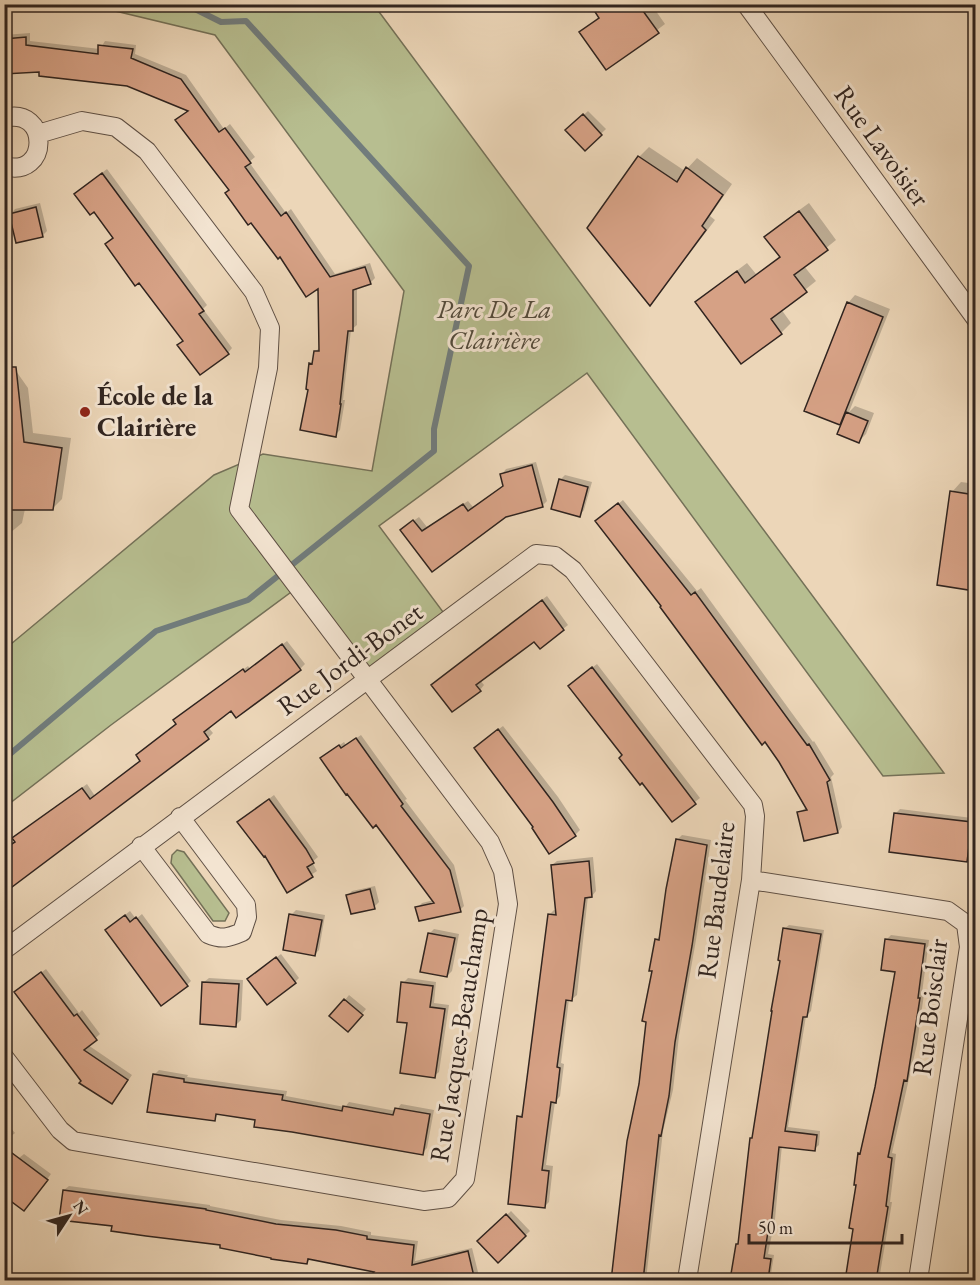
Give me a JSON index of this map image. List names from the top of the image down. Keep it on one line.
{"streets":{"street":["Rue Lavoisier","Rue Jordi-Bonet","Rue Baudelaire","Rue Boisclair","Rue Jacques-Beauchamp"]},"crossings":[["Rue Jordi-Bonet","Rue Baudelaire"],["Rue Jordi-Bonet","Rue Jacques-Beauchamp"],["Rue Baudelaire","Rue Boisclair"]],"parks":["Parc De La Clairière"],"places":["École de la Clairière"],"scale_bar":"50 m","north":"top right"}
